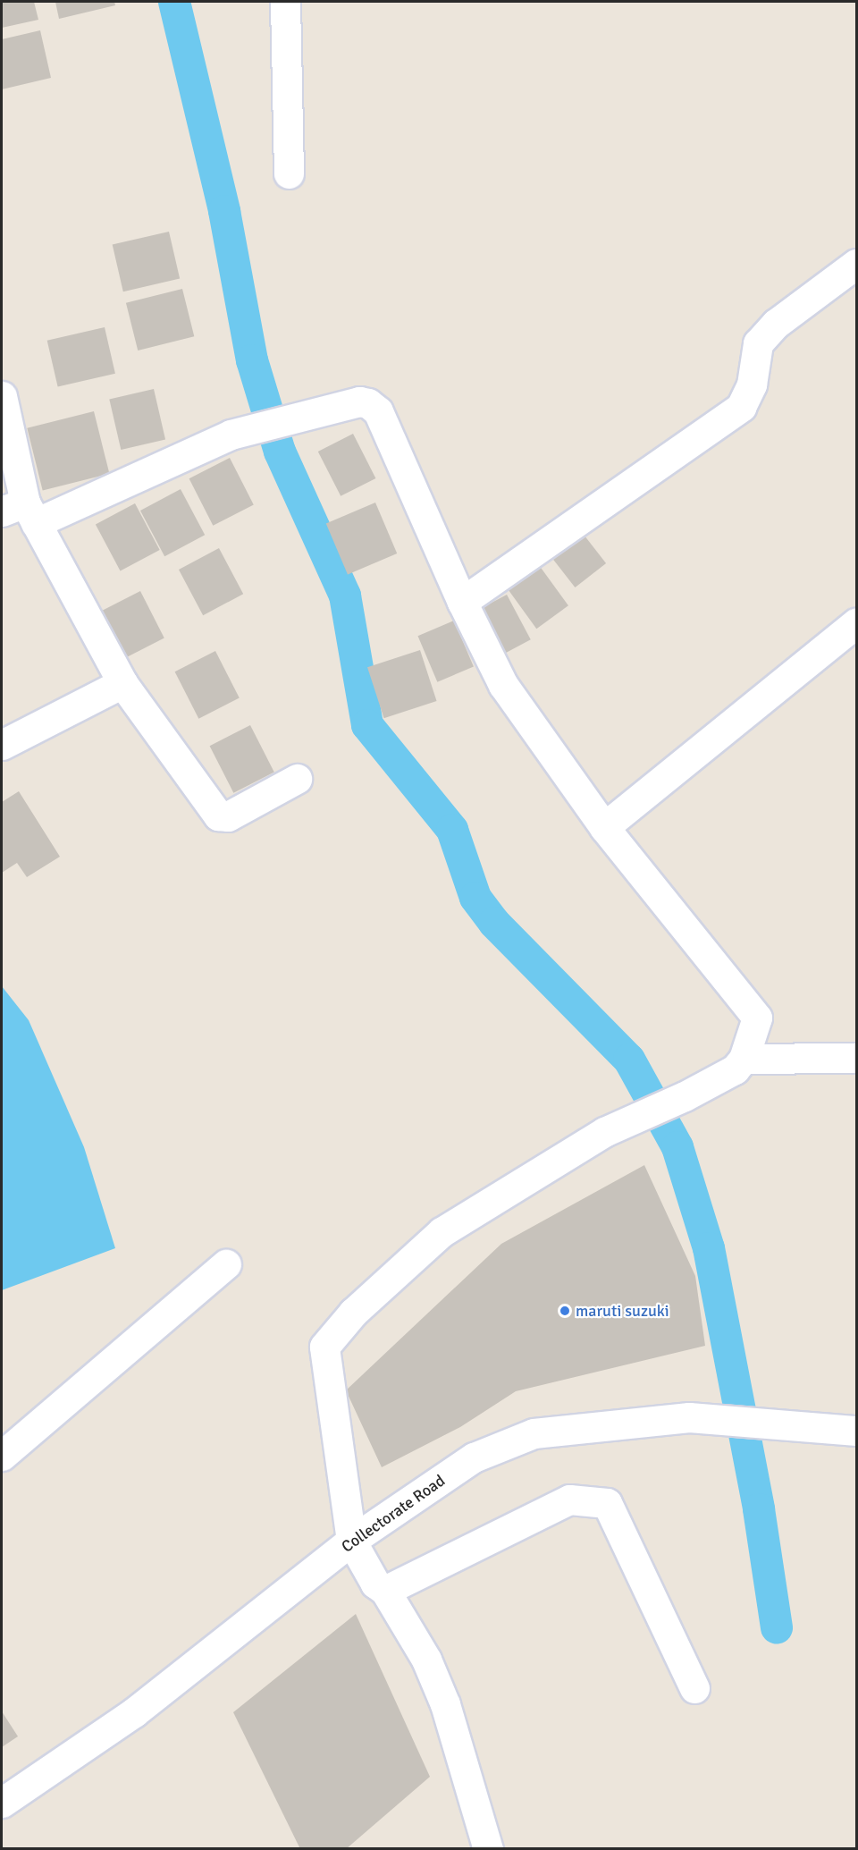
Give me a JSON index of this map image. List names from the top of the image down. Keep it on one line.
{"streets":{"street":["Collectorate Road"]},"places":["maruti suzuki"]}
